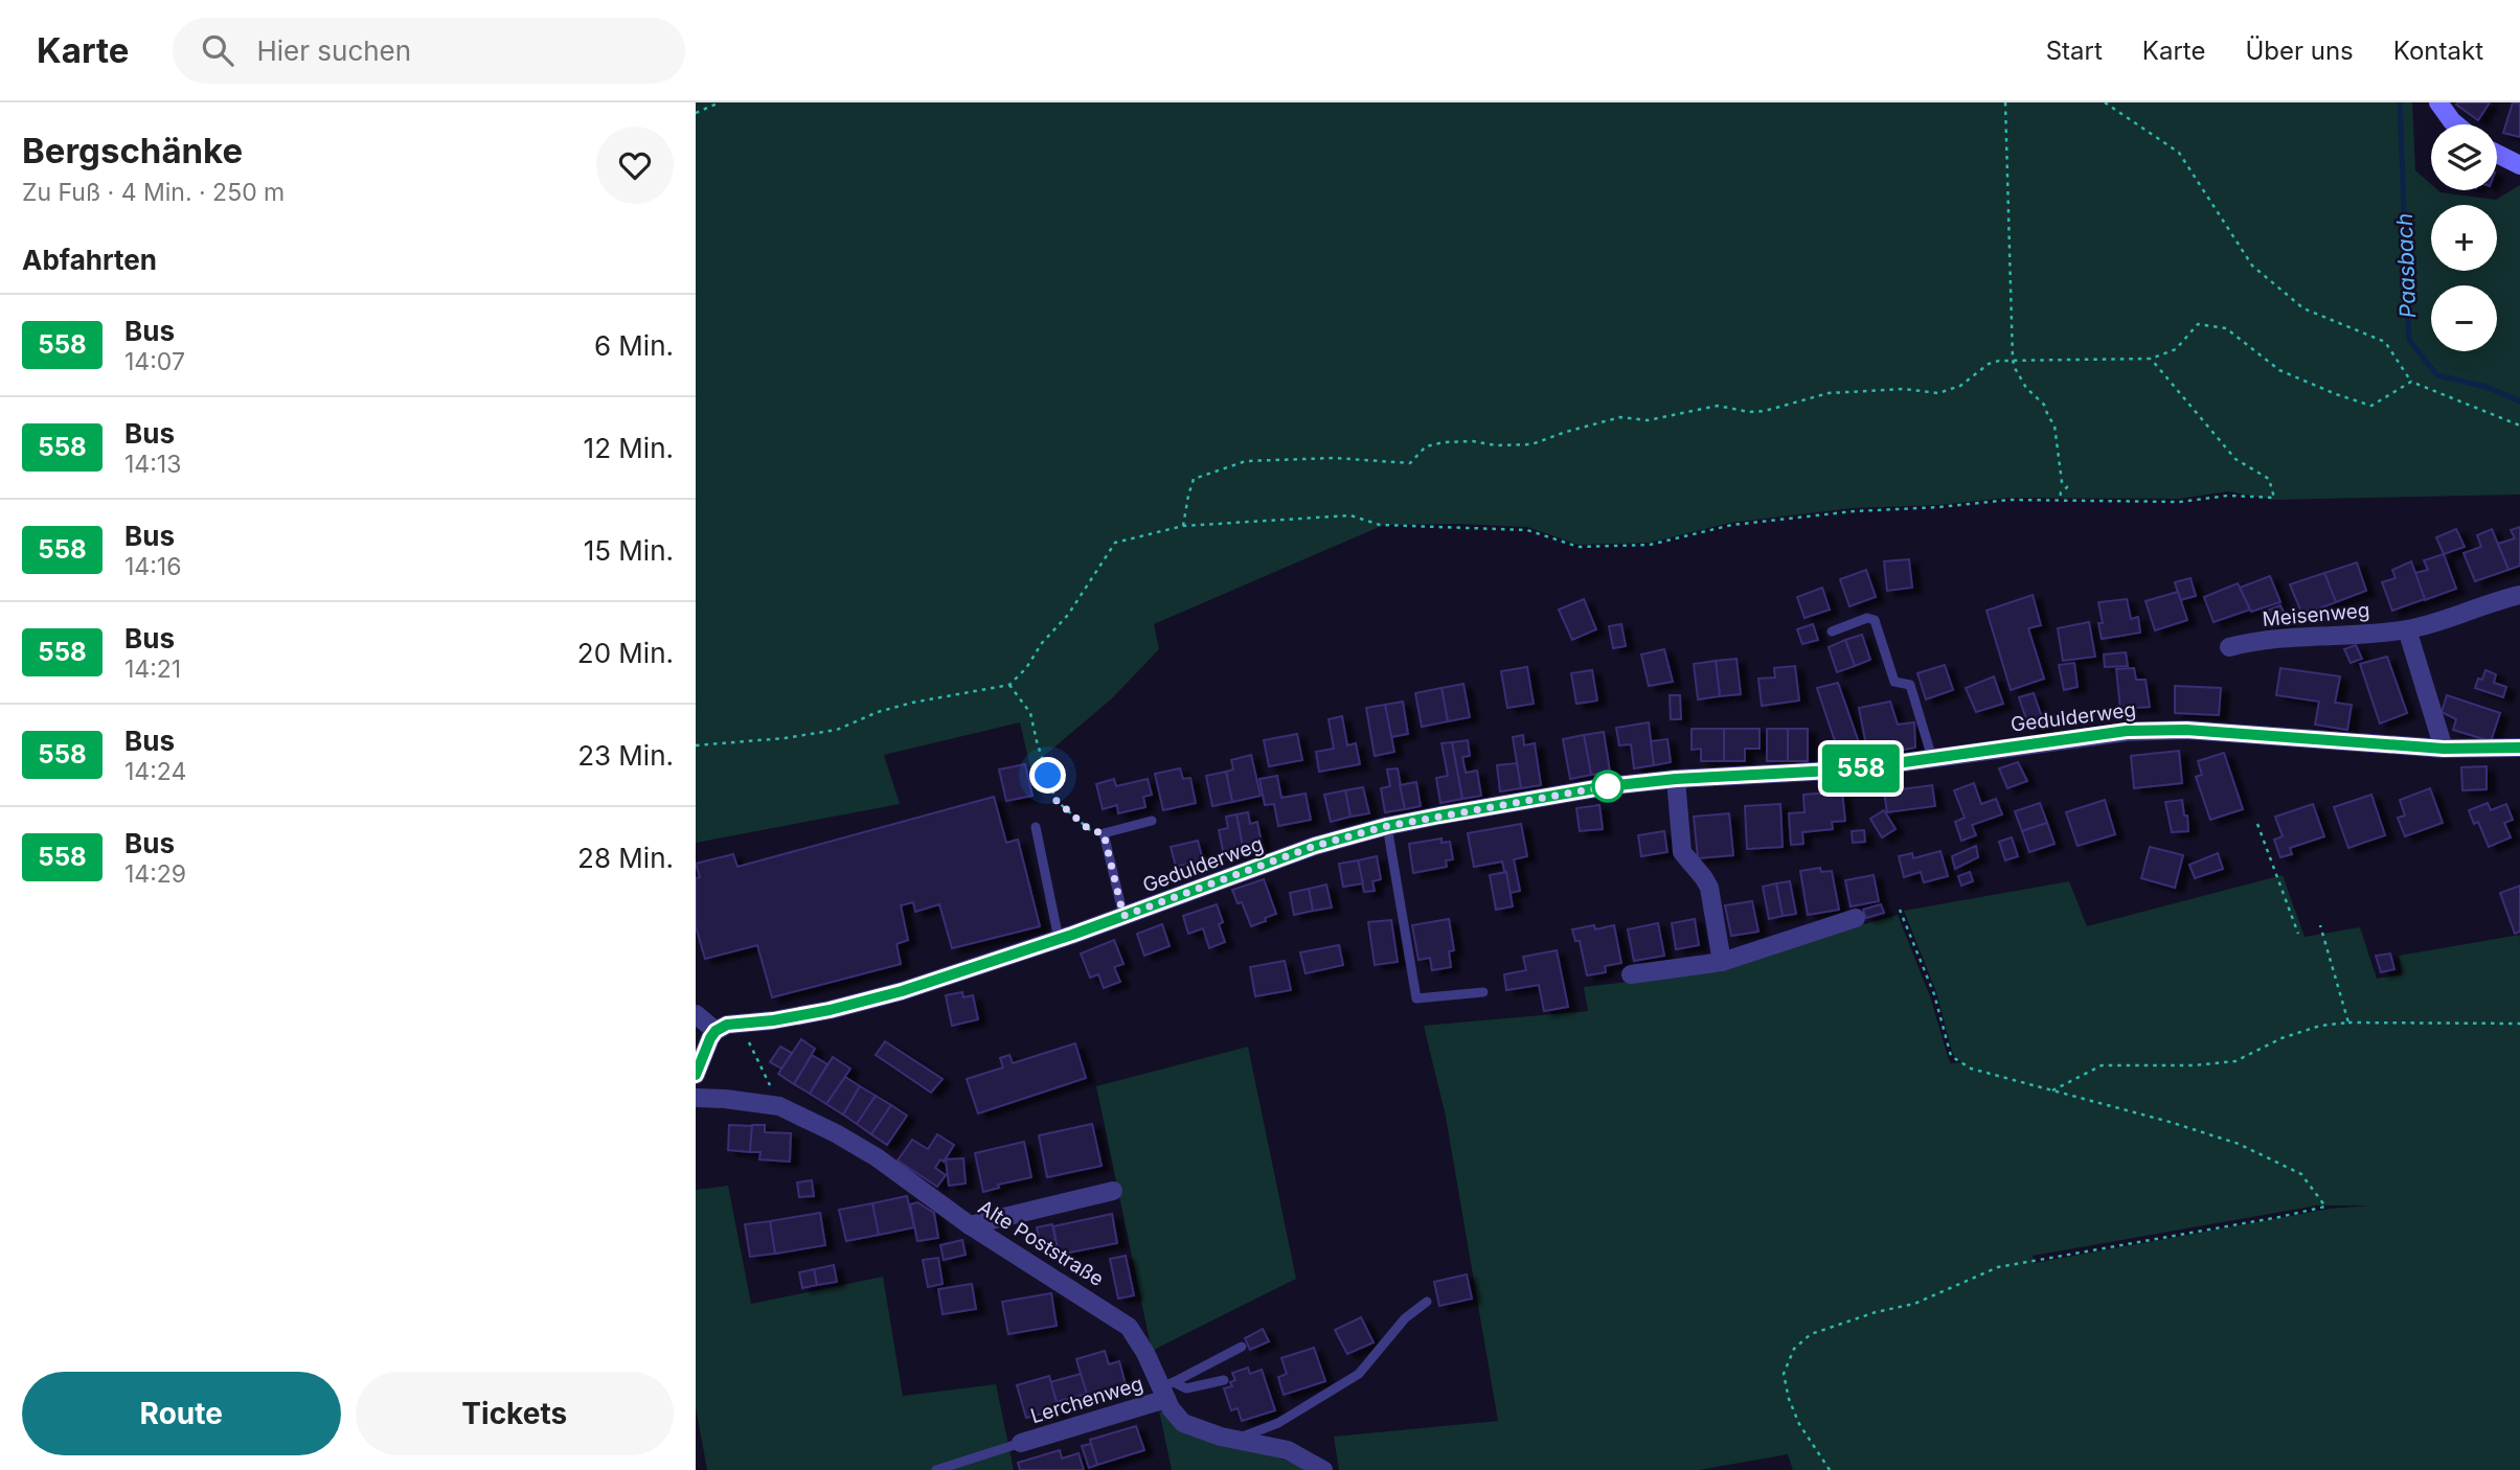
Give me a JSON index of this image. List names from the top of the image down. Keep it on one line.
{"streets":{"street":["Meisenweg","Gedulderweg","Alte Poststraße","Lerchenweg"]},"crossings":[["Alte Poststraße","Lerchenweg"]],"water":["Paasbach"],"lines":["bus line 558"],"page":{"header":"Karte","search":"Hier suchen","nav":["Start","Karte","Über uns","Kontakt"],"heading":[["Bergschänke","Zu Fuß · 4 Min. · 250 m"],"Abfahrten"],"on_map":"558","map_buttons":["+","−"],"list":[{"mark":"558","name":"Bus","note":"14:07","value":"6 Min."},{"mark":"558","name":"Bus","note":"14:13","value":"12 Min."},{"mark":"558","name":"Bus","note":"14:16","value":"15 Min."},{"mark":"558","name":"Bus","note":"14:21","value":"20 Min."},{"mark":"558","name":"Bus","note":"14:24","value":"23 Min."},{"mark":"558","name":"Bus","note":"14:29","value":"28 Min."}],"buttons":["Route","Tickets"]}}
